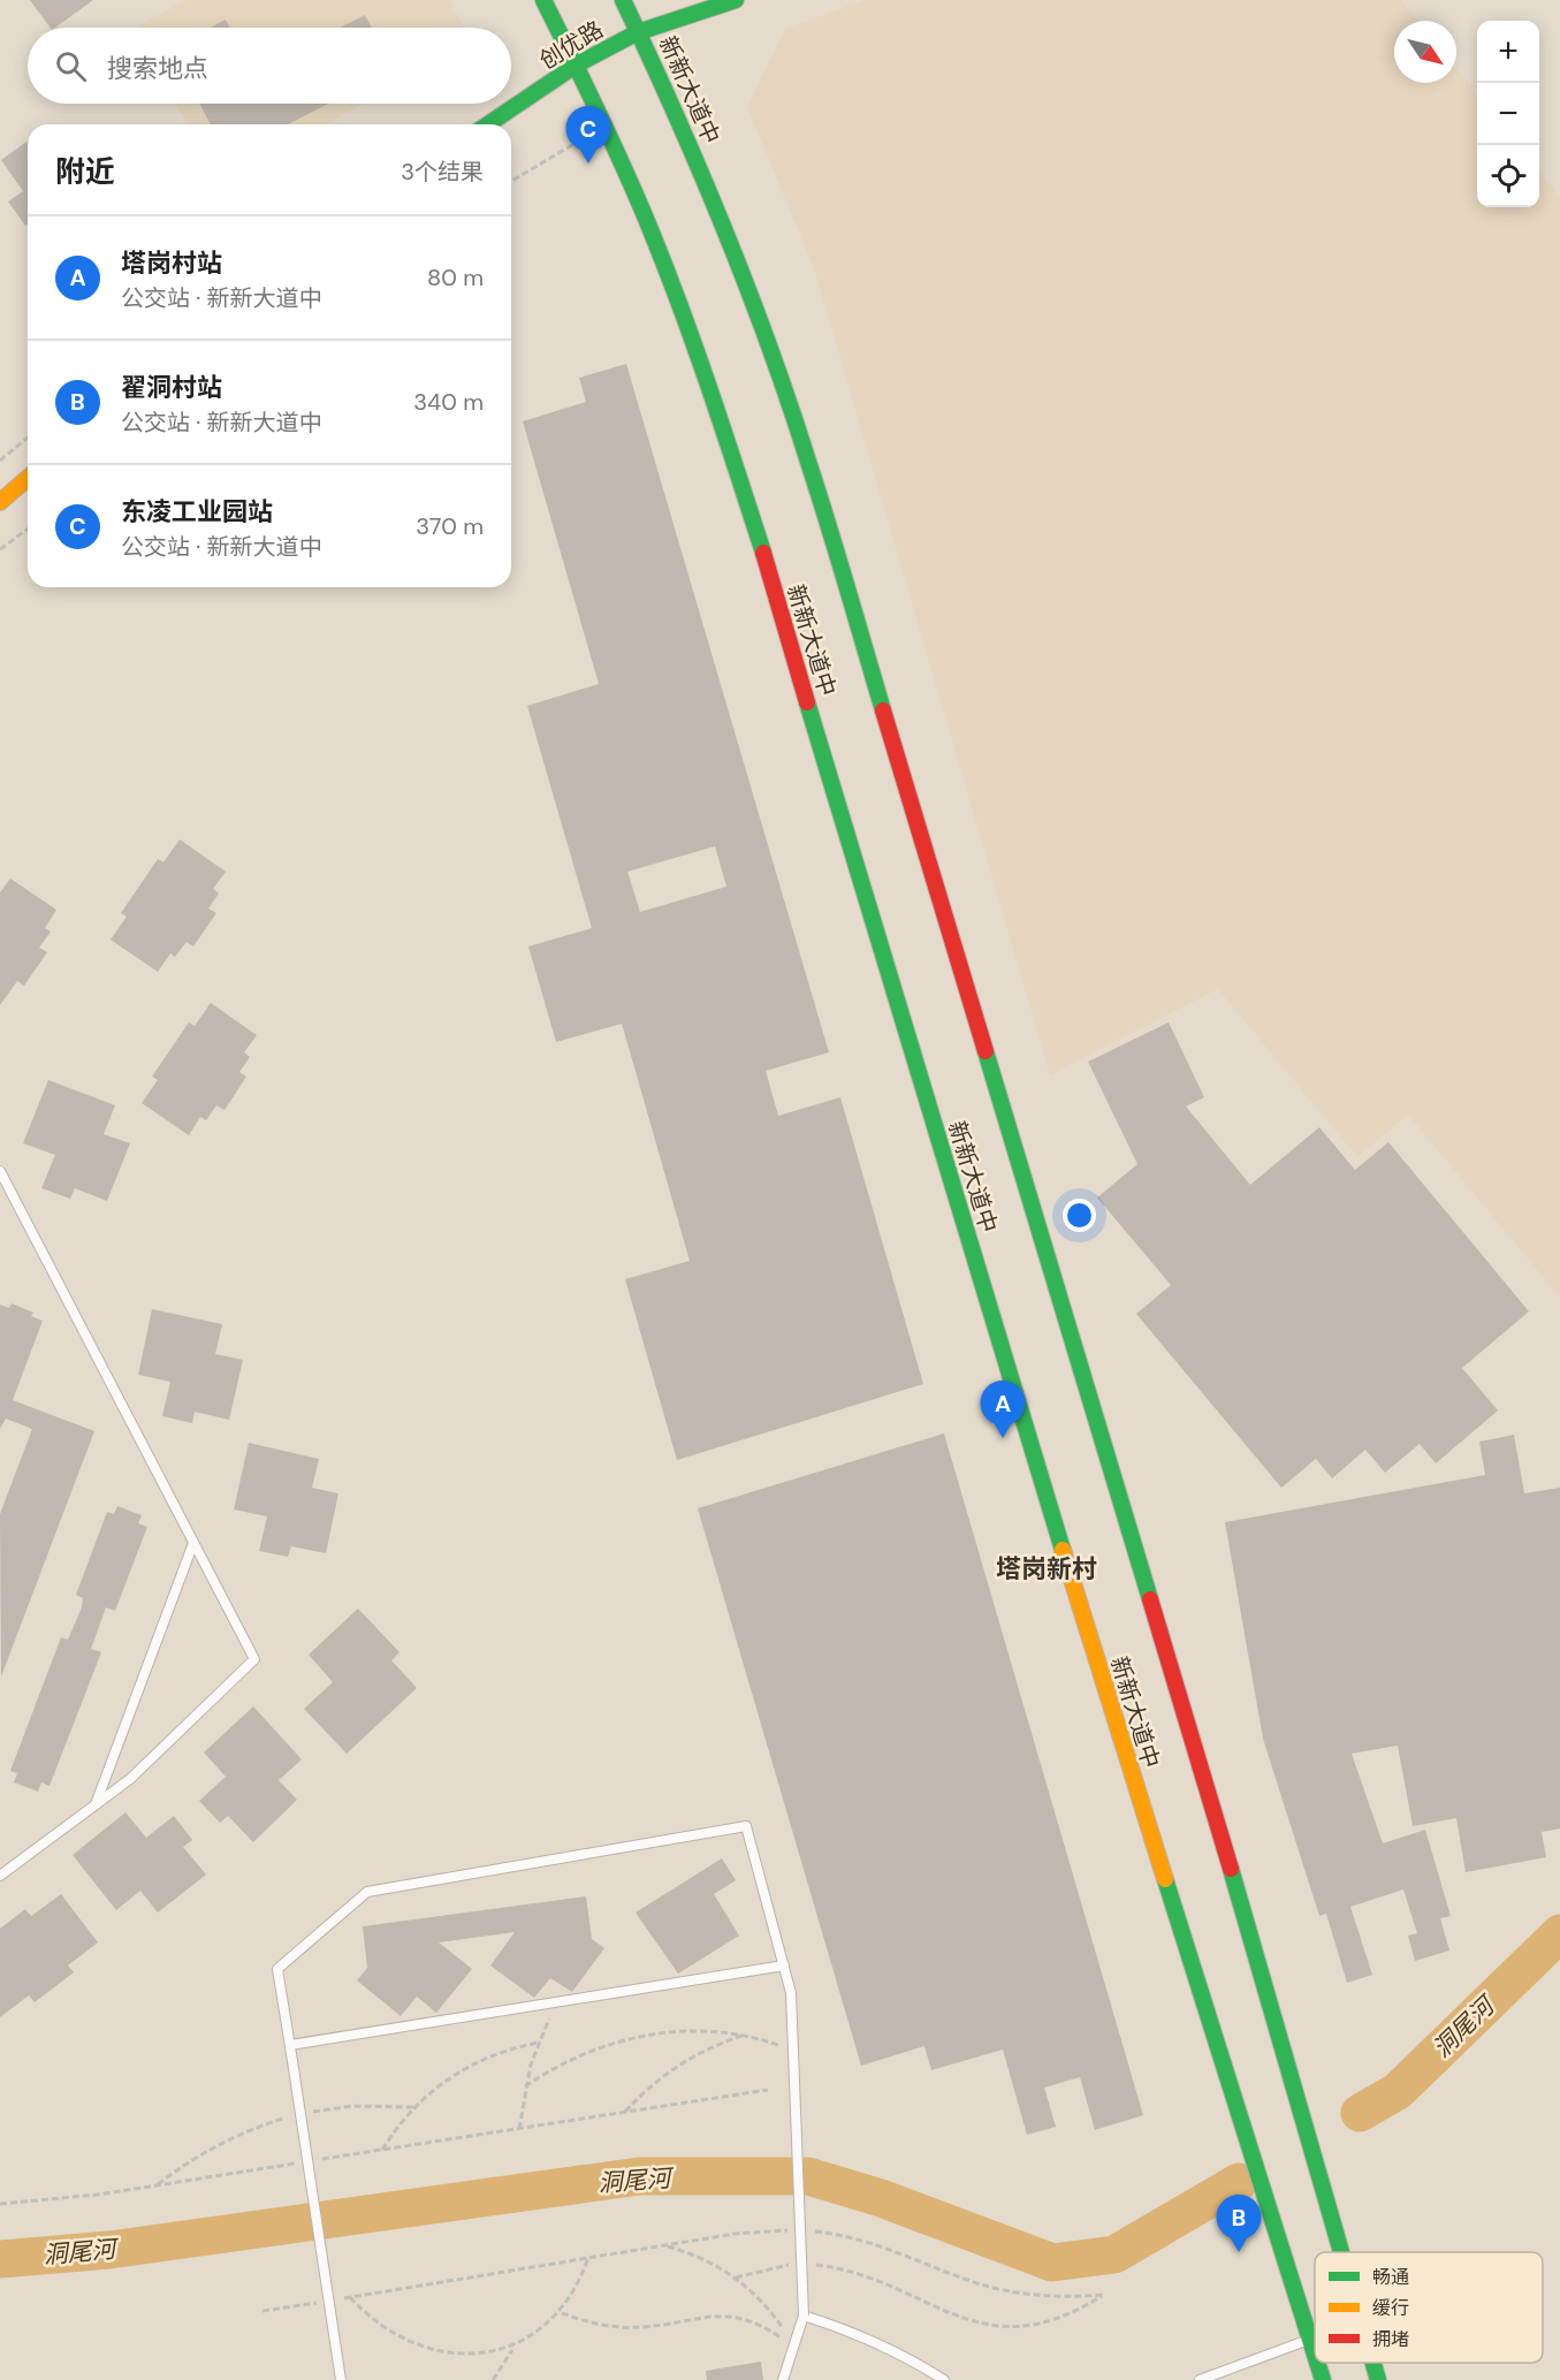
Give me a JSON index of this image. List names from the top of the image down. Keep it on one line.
{"streets":{"main road":["创优路","新新大道中"]},"crossings":[["创优路","新新大道中"]],"districts":["塔岗新村"],"water":["洞尾河"],"legend":["畅通","缓行","拥堵"],"north":"bottom right","page":{"map_buttons":["+","−"],"search":"搜索地点","pins":["C","A","B"],"heading":["附近","3个结果"],"list":[{"mark":"A","name":"塔岗村站","note":"公交站 · 新新大道中","value":"80 m"},{"mark":"B","name":"翟洞村站","note":"公交站 · 新新大道中","value":"340 m"},{"mark":"C","name":"东凌工业园站","note":"公交站 · 新新大道中","value":"370 m"}]}}
